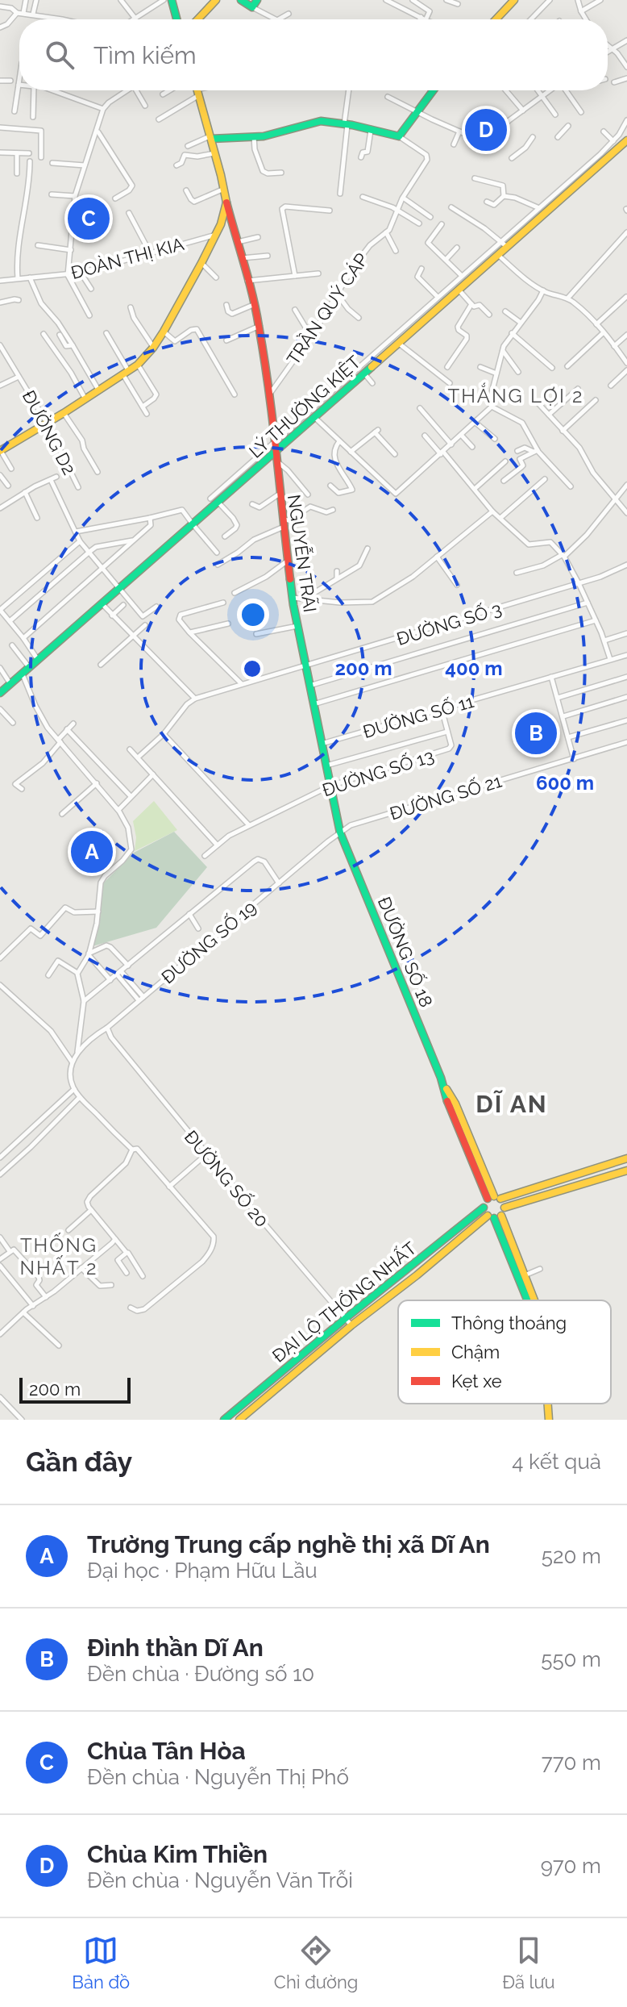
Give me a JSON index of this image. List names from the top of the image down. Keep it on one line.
{"streets":{"street":["ĐOÀN THỊ KIA","TRẦN QUÝ CÁP","LÝ THƯỜNG KIỆT","ĐƯỜNG D2","NGUYỄN TRÃI","ĐƯỜNG SỐ 3","ĐƯỜNG SỐ 11","ĐƯỜNG SỐ 13","ĐƯỜNG SỐ 21","ĐƯỜNG SỐ 19","ĐƯỜNG SỐ 18","ĐƯỜNG SỐ 20","ĐẠI LỘ THỐNG NHẤT"]},"crossings":[["TRẦN QUÝ CÁP","NGUYỄN TRÃI"],["LÝ THƯỜNG KIỆT","NGUYỄN TRÃI"],["NGUYỄN TRÃI","ĐƯỜNG SỐ 3"],["NGUYỄN TRÃI","ĐƯỜNG SỐ 11"],["NGUYỄN TRÃI","ĐƯỜNG SỐ 13"],["NGUYỄN TRÃI","ĐƯỜNG SỐ 21"],["NGUYỄN TRÃI","ĐƯỜNG SỐ 19"],["NGUYỄN TRÃI","ĐƯỜNG SỐ 18"],["ĐƯỜNG SỐ 11","ĐƯỜNG SỐ 13"],["ĐƯỜNG SỐ 21","ĐƯỜNG SỐ 19"],["ĐƯỜNG SỐ 21","ĐƯỜNG SỐ 18"],["ĐƯỜNG SỐ 19","ĐƯỜNG SỐ 18"],["ĐƯỜNG SỐ 19","ĐƯỜNG SỐ 20"],["ĐƯỜNG SỐ 20","ĐẠI LỘ THỐNG NHẤT"]],"districts":["THẮNG LỢI 2","DĨ AN","THỐNG NHẤT 2"],"legend":["Thông thoáng","Chậm","Kẹt xe"],"scale_bar":"200 m","page":{"search":"Tìm kiếm","pins":["D","C","B","A"],"scale":"200 m","heading":["Gần đây","4 kết quả"],"list":[{"mark":"A","name":"Trường Trung cấp nghề thị xã Dĩ An","note":"Đại học · Phạm Hữu Lầu","value":"520 m"},{"mark":"B","name":"Đình thần Dĩ An","note":"Đền chùa · Đường số 10","value":"550 m"},{"mark":"C","name":"Chùa Tân Hòa","note":"Đền chùa · Nguyễn Thị Phố","value":"770 m"},{"mark":"D","name":"Chùa Kim Thiền","note":"Đền chùa · Nguyễn Văn Trỗi","value":"970 m"}],"nav":["Bản đồ","Chỉ đường","Đã lưu"]},"rings":["200 m","400 m","600 m"]}
